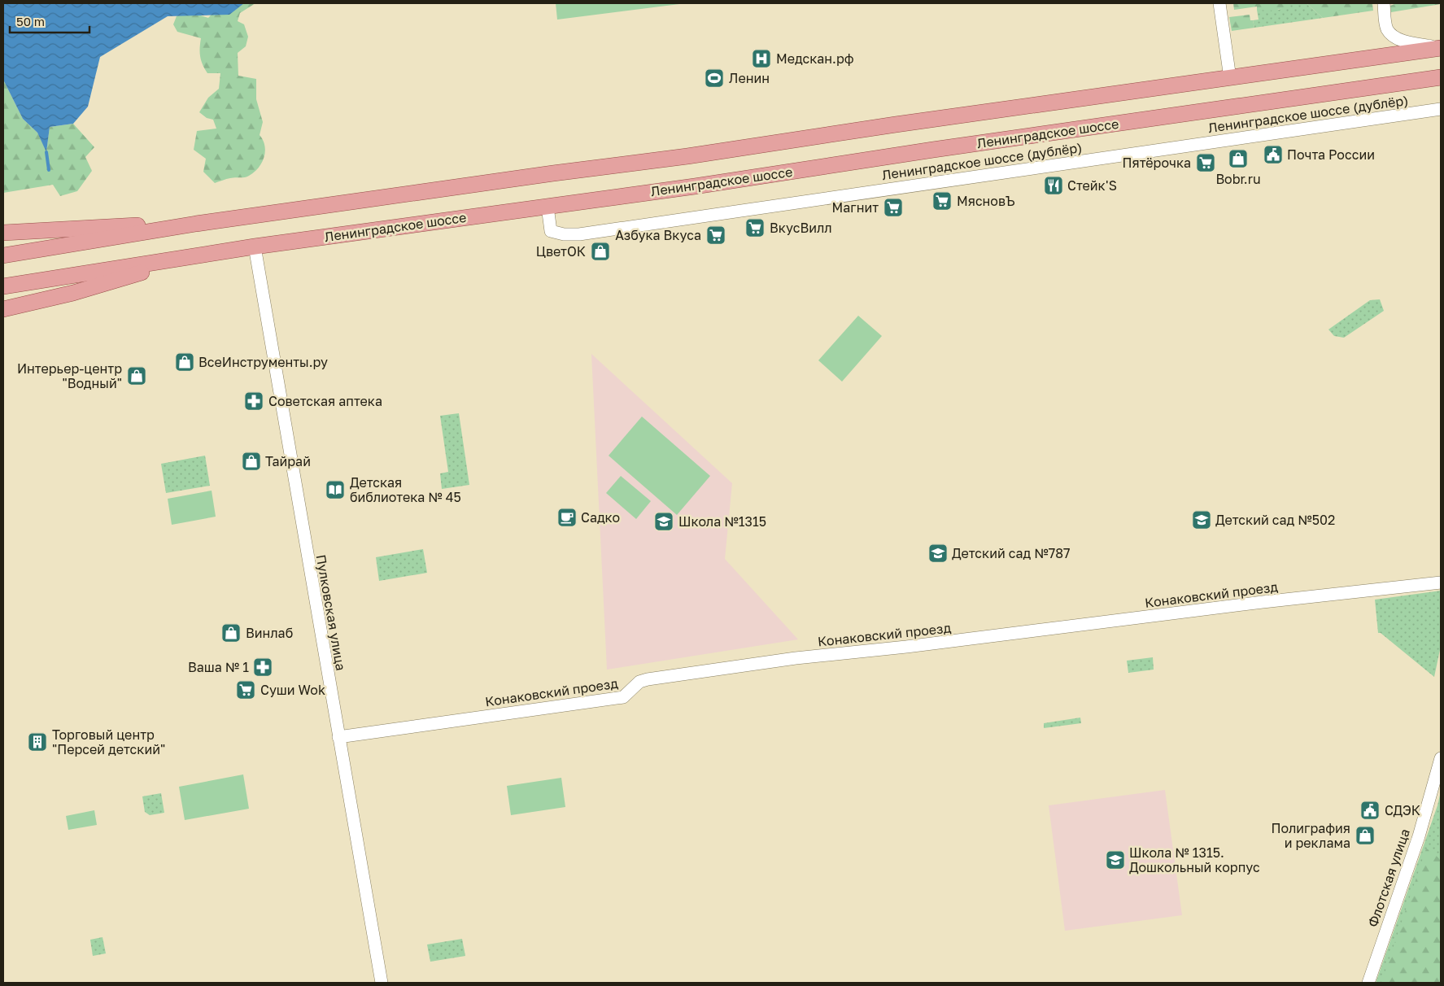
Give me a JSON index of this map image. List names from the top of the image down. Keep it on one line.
{"streets":{"main road":["Ленинградское шоссе"],"street":["Ленинградское шоссе (дублёр)","Конаковский проезд","Пулковская улица","Флотская улица"]},"crossings":[["Ленинградское шоссе (дублёр)","Ленинградское шоссе"],["Ленинградское шоссе","Пулковская улица"],["Конаковский проезд","Пулковская улица"]],"places":{"hospital":["Медскан.рф"],"sports":["Ленин"],"public building":["Почта России","СДЭК"],"shop":["Bobr.ru","ЦветОК","ВсеИнструменты.ру","Интерьер-центр \"Водный\"","Тайрай","Винлаб","Полиграфия и реклама"],"supermarket":["Пятёрочка","МясновЪ","Магнит","ВкусВилл","Азбука Вкуса","Суши Wok"],"restaurant":["Стейк'S"],"pharmacy":["Советская аптека","Ваша № 1"],"library":["Детская библиотека № 45"],"cafe":["Садко"],"school or university":["Детский сад №502","Школа №1315","Детский сад №787","Школа № 1315. Дошкольный корпус"],"building":["Торговый центр \"Персей детский\""]},"scale_bar":"50 m"}
